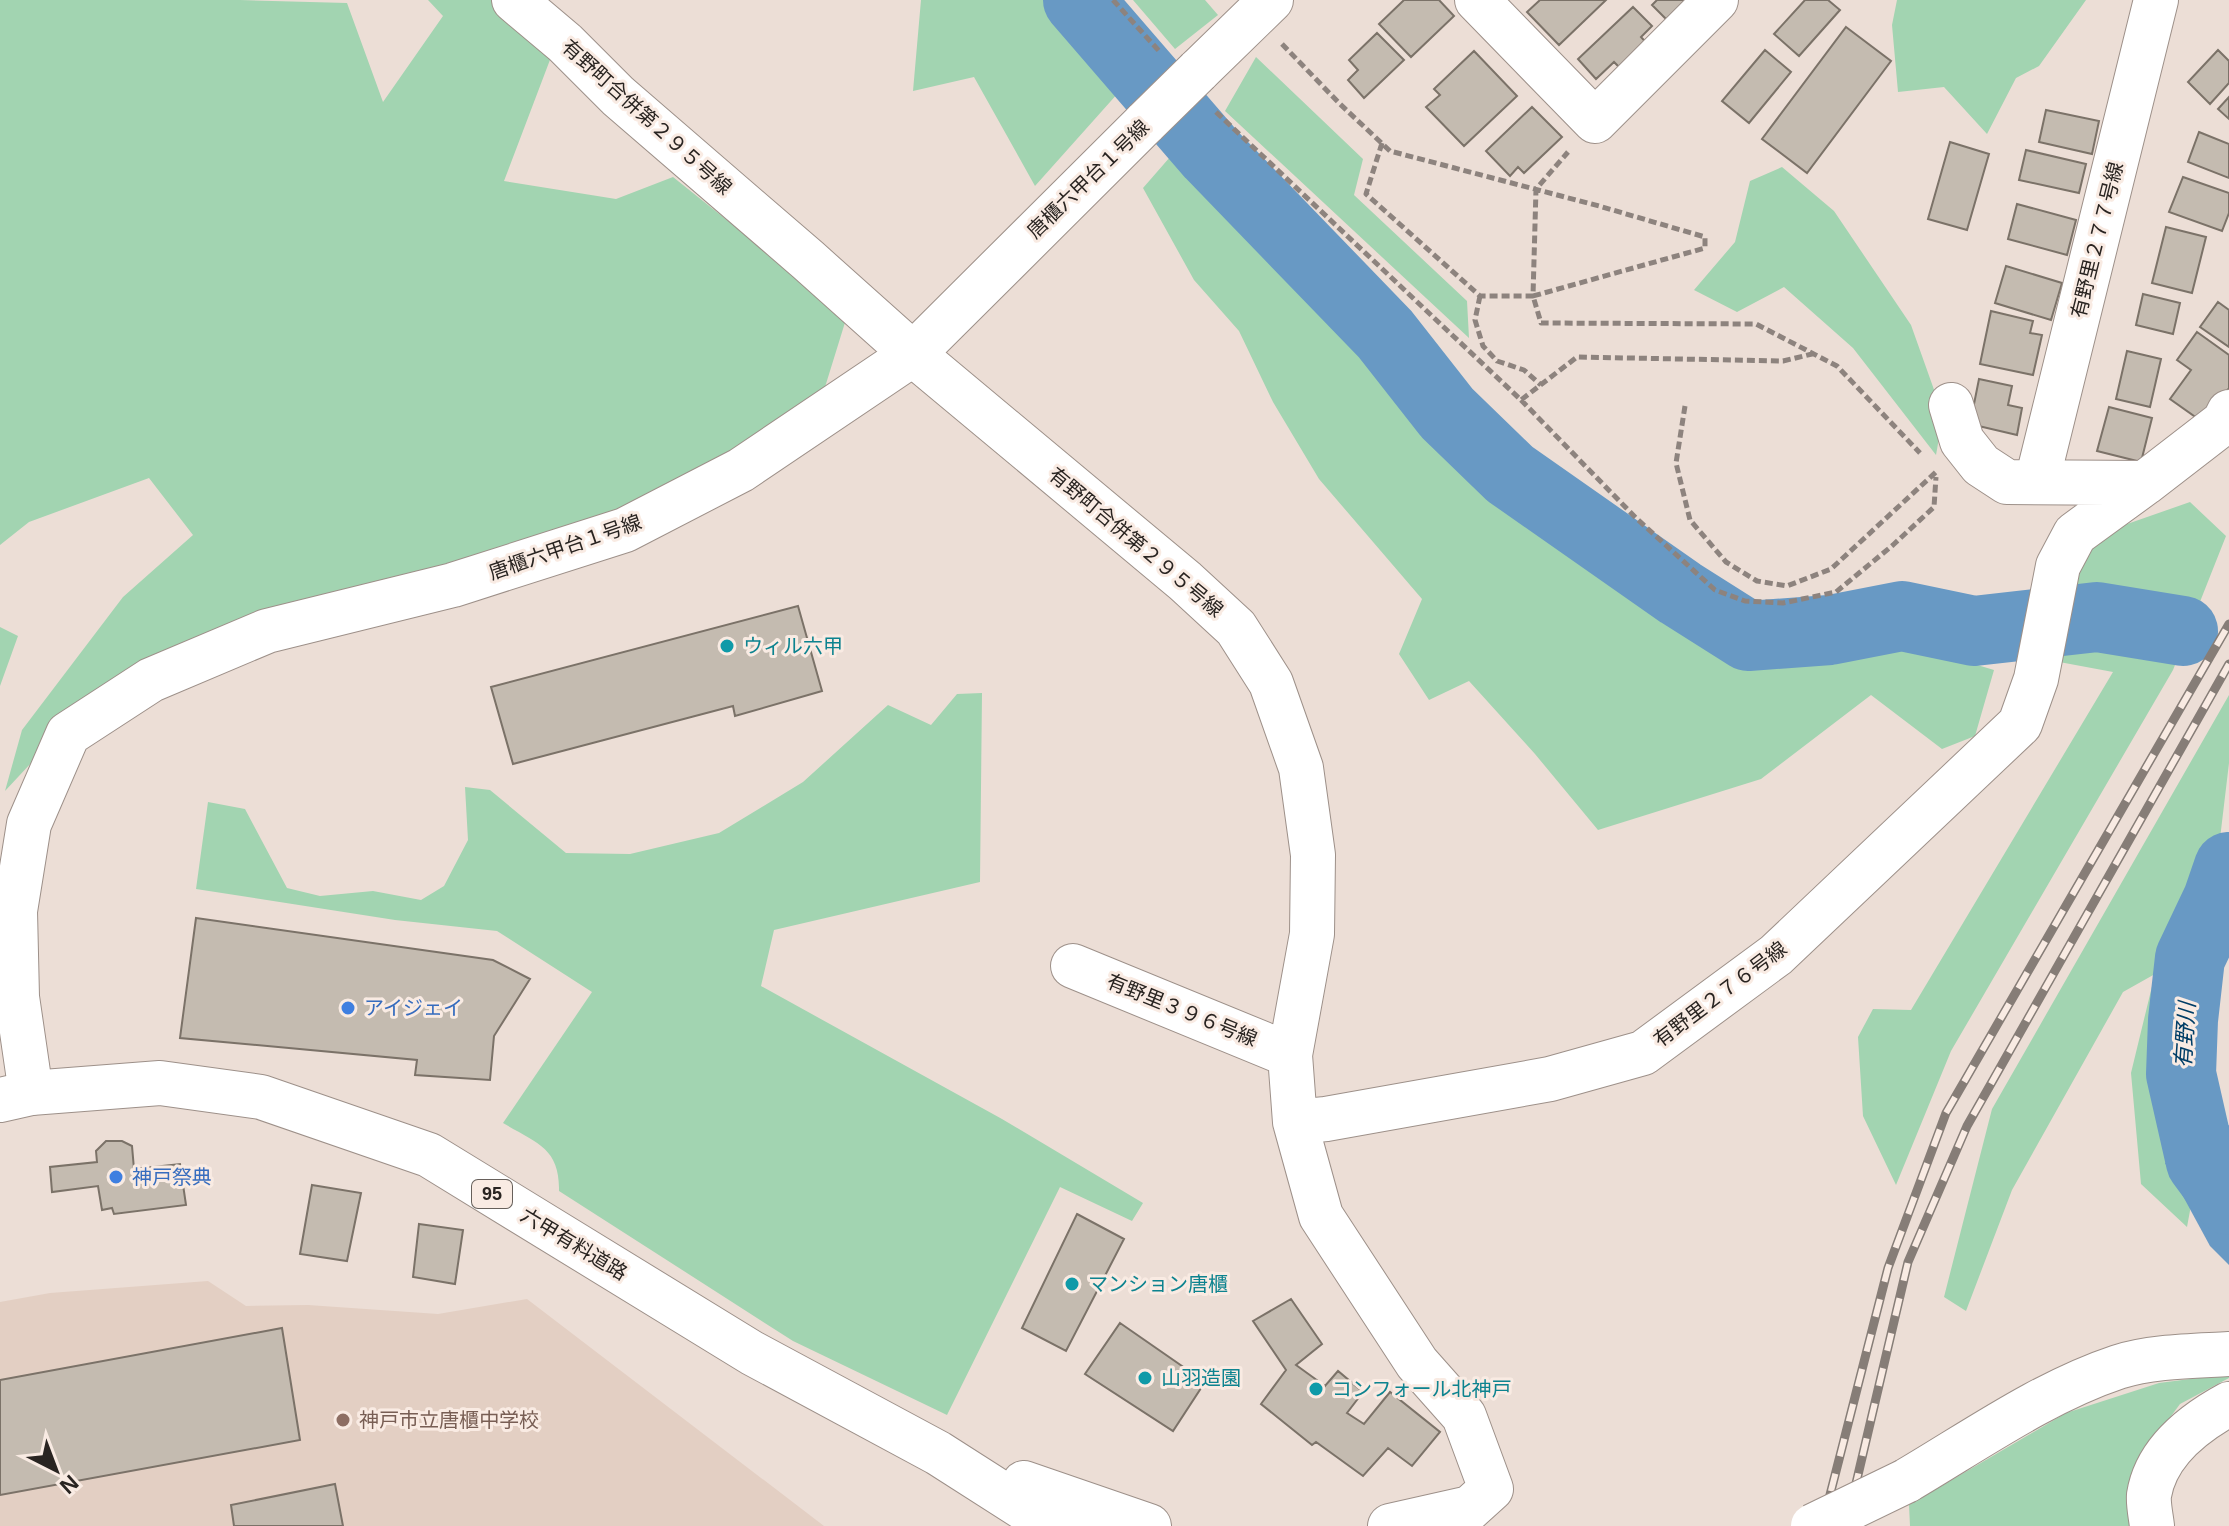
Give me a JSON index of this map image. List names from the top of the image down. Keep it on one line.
{"streets":{"street":["有野町合併第２９５号線","唐櫃六甲台１号線","有野里２７７号線","有野里２７６号線","有野里３９６号線","95","六甲有料道路"]},"crossings":[["有野町合併第２９５号線","唐櫃六甲台１号線"],["有野町合併第２９５号線","有野里２７６号線"],["有野町合併第２９５号線","有野里３９６号線"],["唐櫃六甲台１号線","六甲有料道路"]],"water":["有野川"],"places":["ウィル六甲","アイジェイ","神戸祭典","マンション唐櫃","山羽造園","コンフォール北神戸","神戸市立唐櫃中学校"],"north":"bottom right"}
